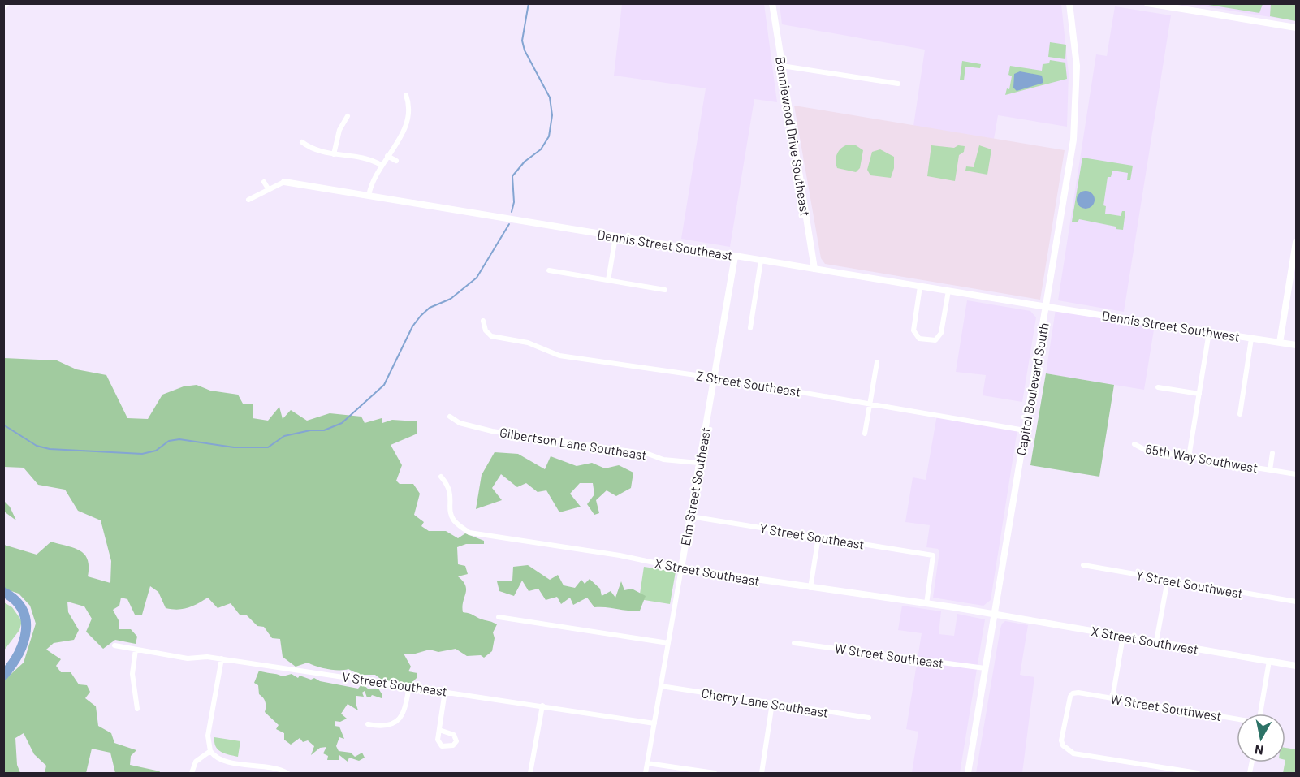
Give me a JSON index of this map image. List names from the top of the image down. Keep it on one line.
{"streets":{"street":["Bonniewood Drive Southeast","Dennis Street Southeast","Dennis Street Southwest","Z Street Southeast","Capitol Boulevard South","Gilbertson Lane Southeast","65th Way Southwest","Elm Street Southeast","Y Street Southeast","X Street Southeast","Y Street Southwest","X Street Southwest","W Street Southeast","V Street Southeast","Cherry Lane Southeast","W Street Southwest"]},"crossings":[["Bonniewood Drive Southeast","Dennis Street Southeast"],["Dennis Street Southeast","Dennis Street Southwest"],["Dennis Street Southeast","Capitol Boulevard South"],["Dennis Street Southeast","Elm Street Southeast"],["Dennis Street Southwest","Capitol Boulevard South"],["Z Street Southeast","Capitol Boulevard South"],["Z Street Southeast","Elm Street Southeast"],["Capitol Boulevard South","X Street Southeast"],["Capitol Boulevard South","X Street Southwest"],["Capitol Boulevard South","W Street Southeast"],["Gilbertson Lane Southeast","Elm Street Southeast"],["Elm Street Southeast","Y Street Southeast"],["Elm Street Southeast","X Street Southeast"],["Elm Street Southeast","V Street Southeast"],["Elm Street Southeast","Cherry Lane Southeast"],["Y Street Southeast","X Street Southeast"],["X Street Southeast","X Street Southwest"]],"north":"bottom"}
